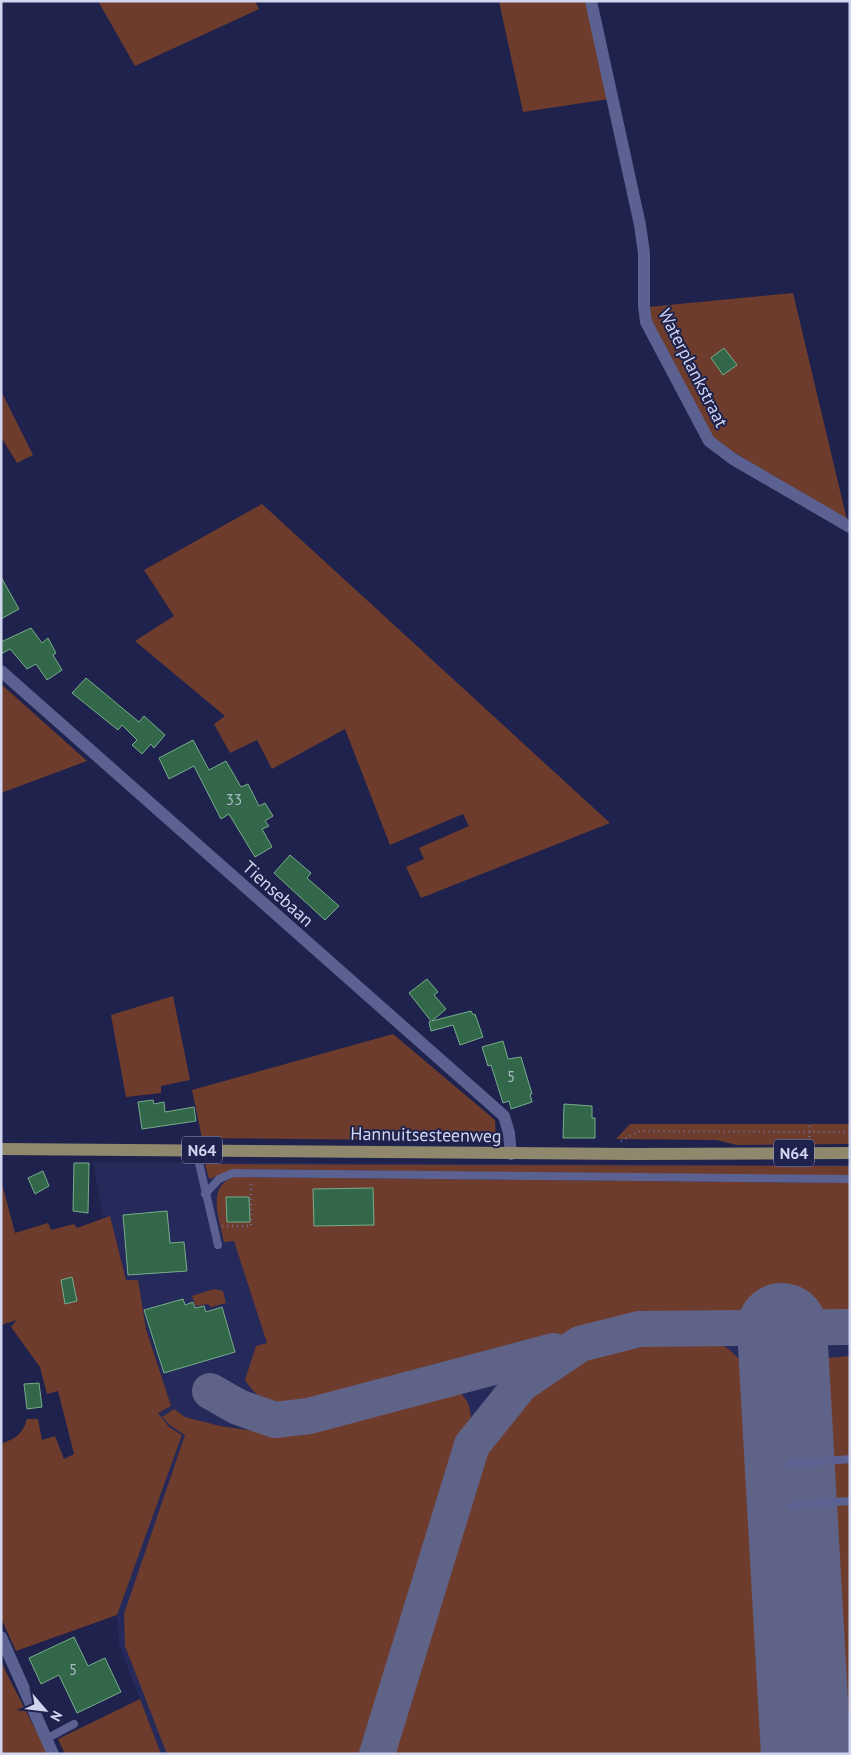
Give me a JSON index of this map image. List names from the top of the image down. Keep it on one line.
{"streets":{"main road":["Hannuitsesteenweg","N64"],"street":["Waterplankstraat","Tiensebaan"]},"crossings":[["Tiensebaan","Hannuitsesteenweg"]],"house_numbers":["33","5","5"],"north":"bottom right"}
